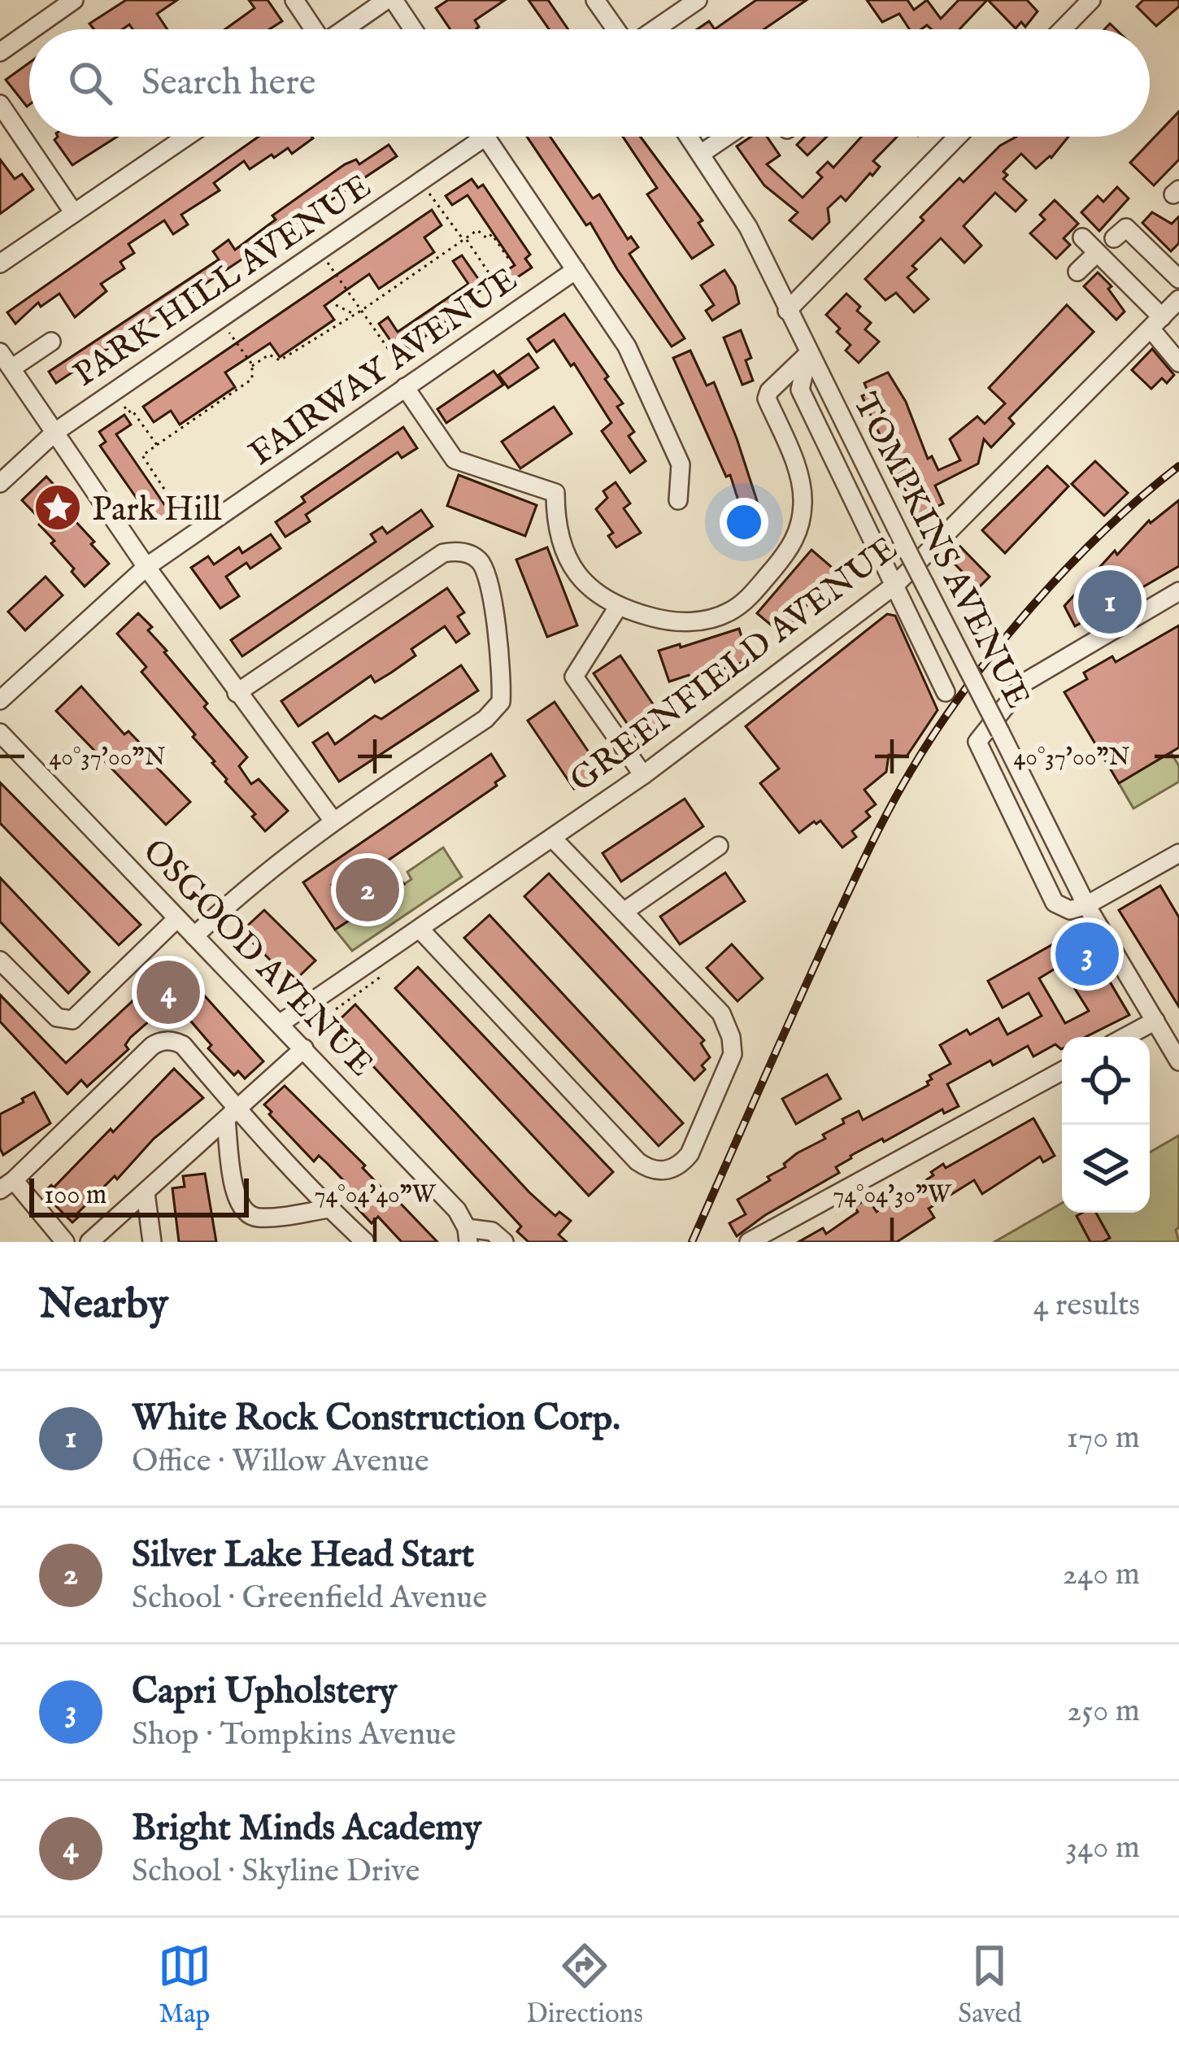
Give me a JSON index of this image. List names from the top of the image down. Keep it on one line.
{"streets":{"street":["PARK HILL AVENUE","FAIRWAY AVENUE","TOMPKINS AVENUE","GREENFIELD AVENUE","OSGOOD AVENUE"]},"crossings":[["GREENFIELD AVENUE","OSGOOD AVENUE"]],"places":{"place":["Park Hill"]},"scale_bar":"100 m","page":{"search":"Search here","pins":["1","2","3","4"],"scale":"100 m","heading":["Nearby","4 results"],"list":[{"mark":"1","name":"White Rock Construction Corp.","note":"Office · Willow Avenue","value":"170 m"},{"mark":"2","name":"Silver Lake Head Start","note":"School · Greenfield Avenue","value":"240 m"},{"mark":"3","name":"Capri Upholstery","note":"Shop · Tompkins Avenue","value":"250 m"},{"mark":"4","name":"Bright Minds Academy","note":"School · Skyline Drive","value":"340 m"}],"nav":["Map","Directions","Saved"]},"coordinates":["40°37'00\"N","74°04'40\"W","74°04'30\"W"]}
